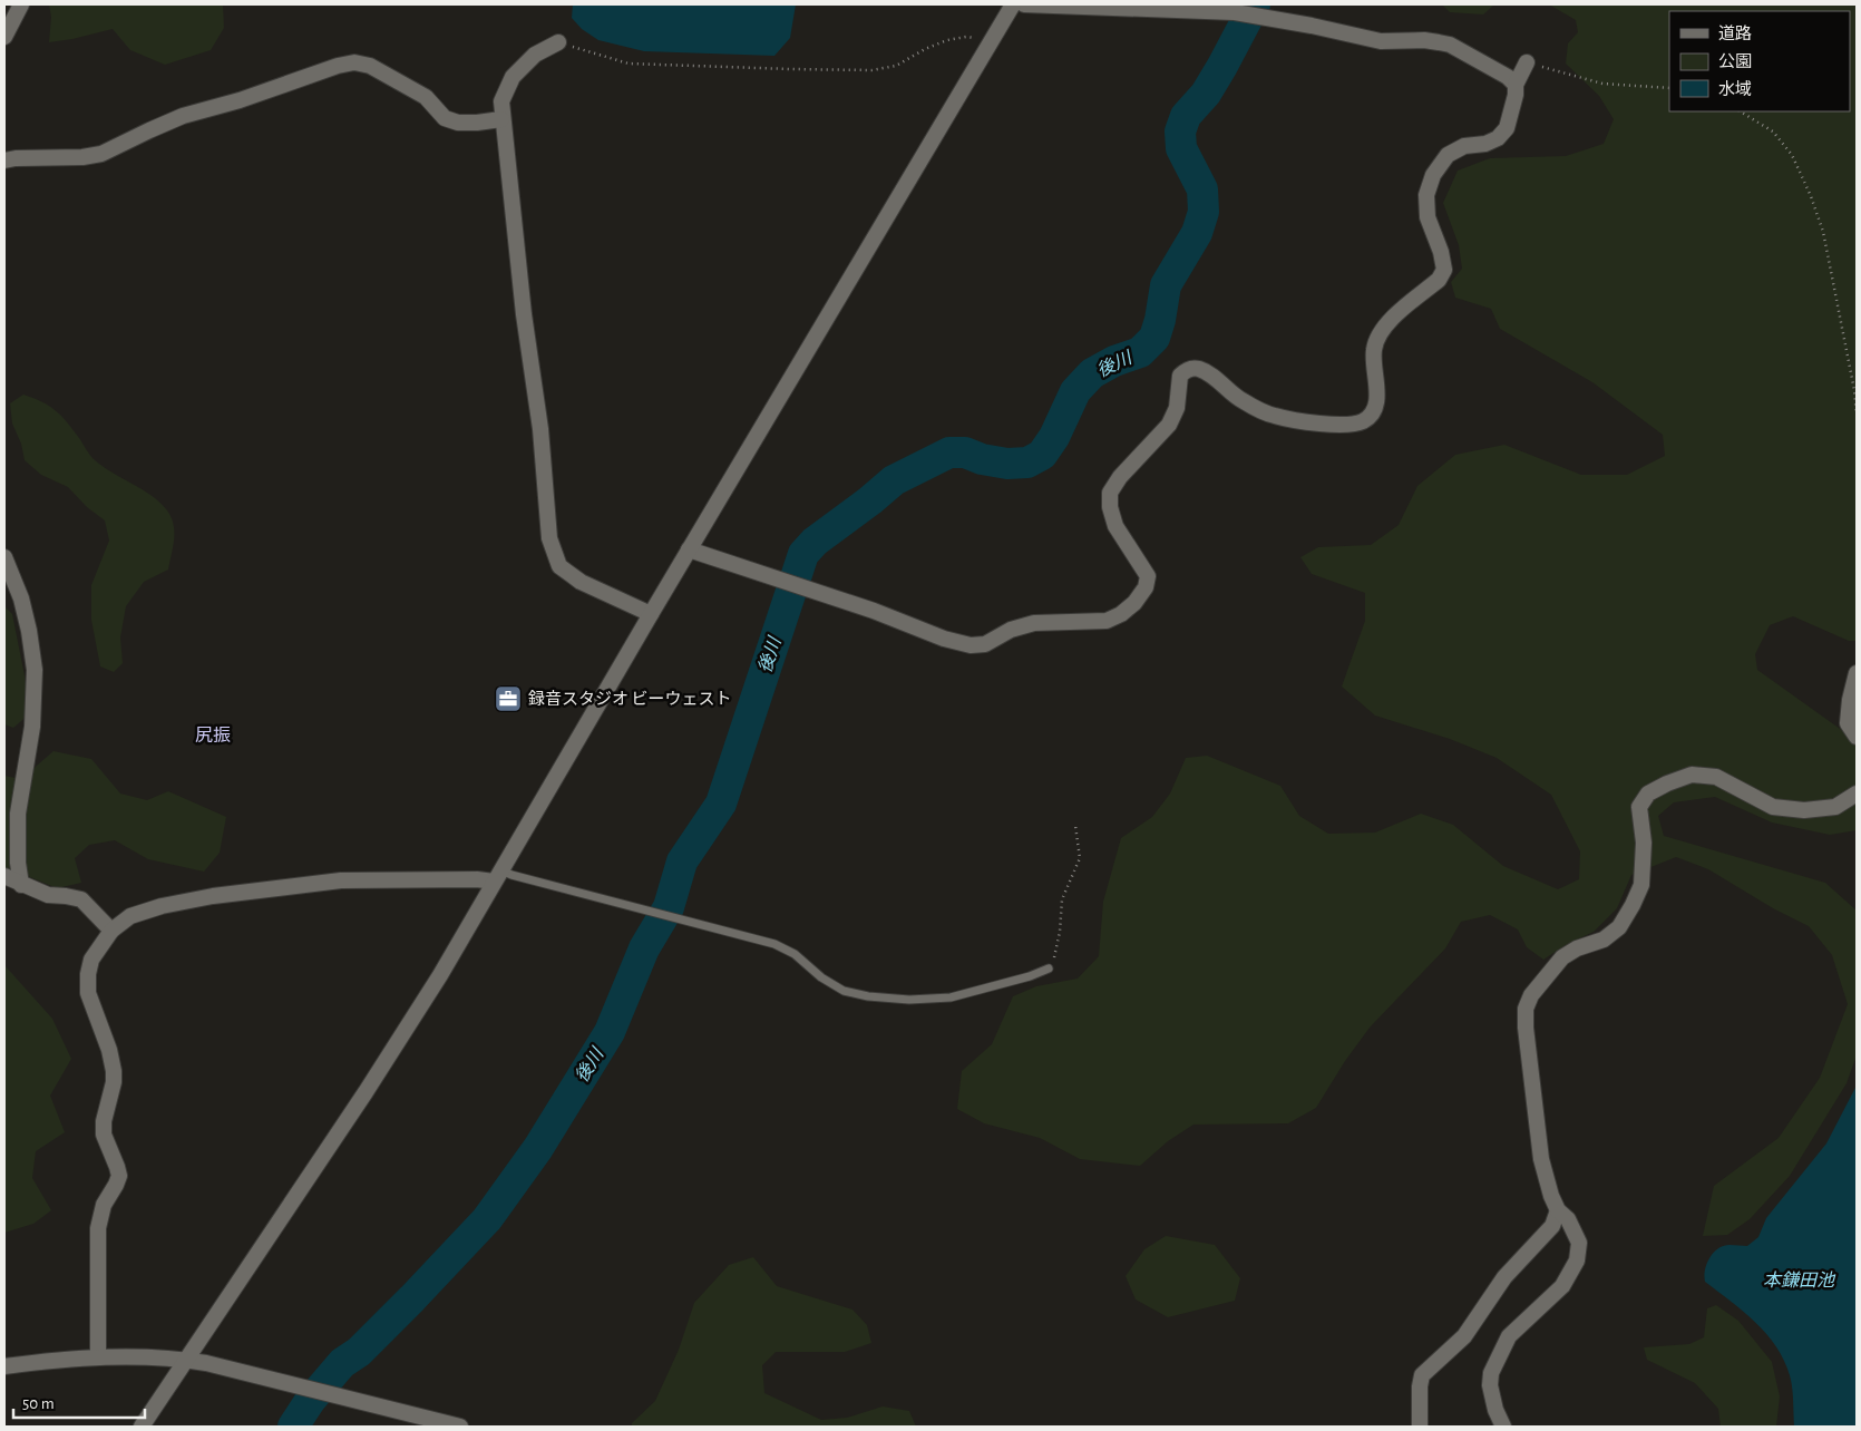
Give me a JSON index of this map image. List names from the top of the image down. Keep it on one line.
{"districts":["尻振"],"water":["後川","本鎌田池"],"places":{"office":["録音スタジオ ビーウェスト"]},"legend":["道路","公園","水域"],"scale_bar":"50 m"}
